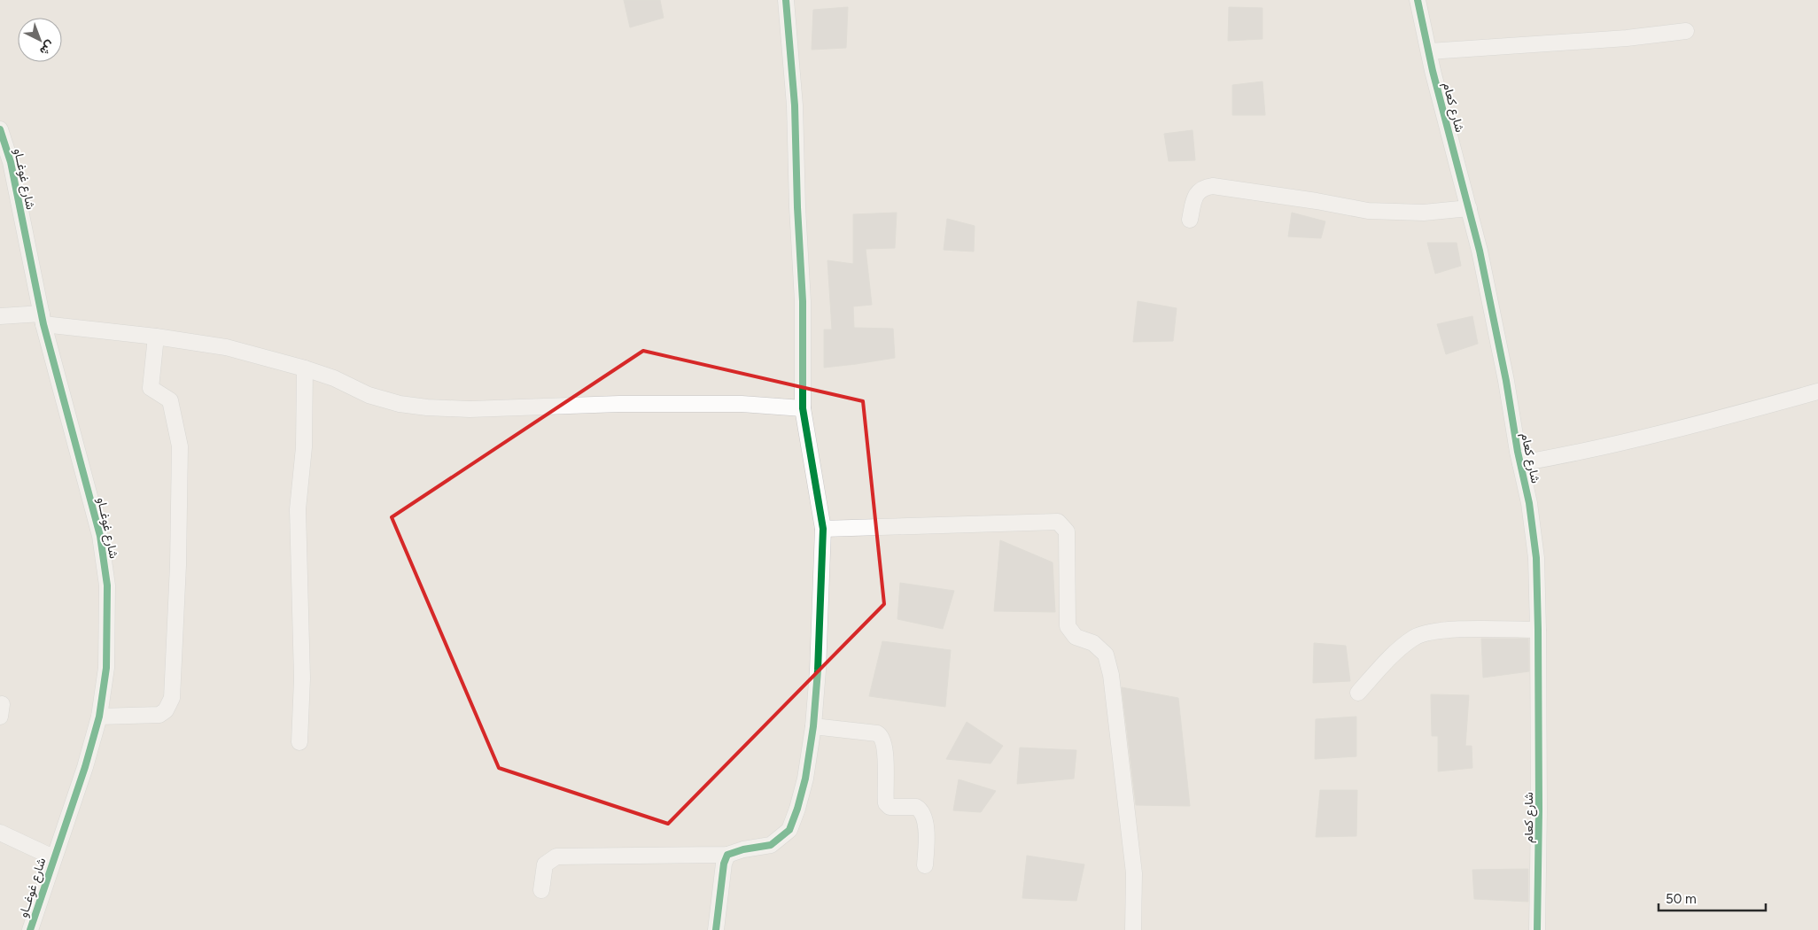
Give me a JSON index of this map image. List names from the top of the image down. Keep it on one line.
{"streets":{"street":["شارع كعام","شارع غوغــاو"]},"scale_bar":"50 m","north":"bottom right"}
